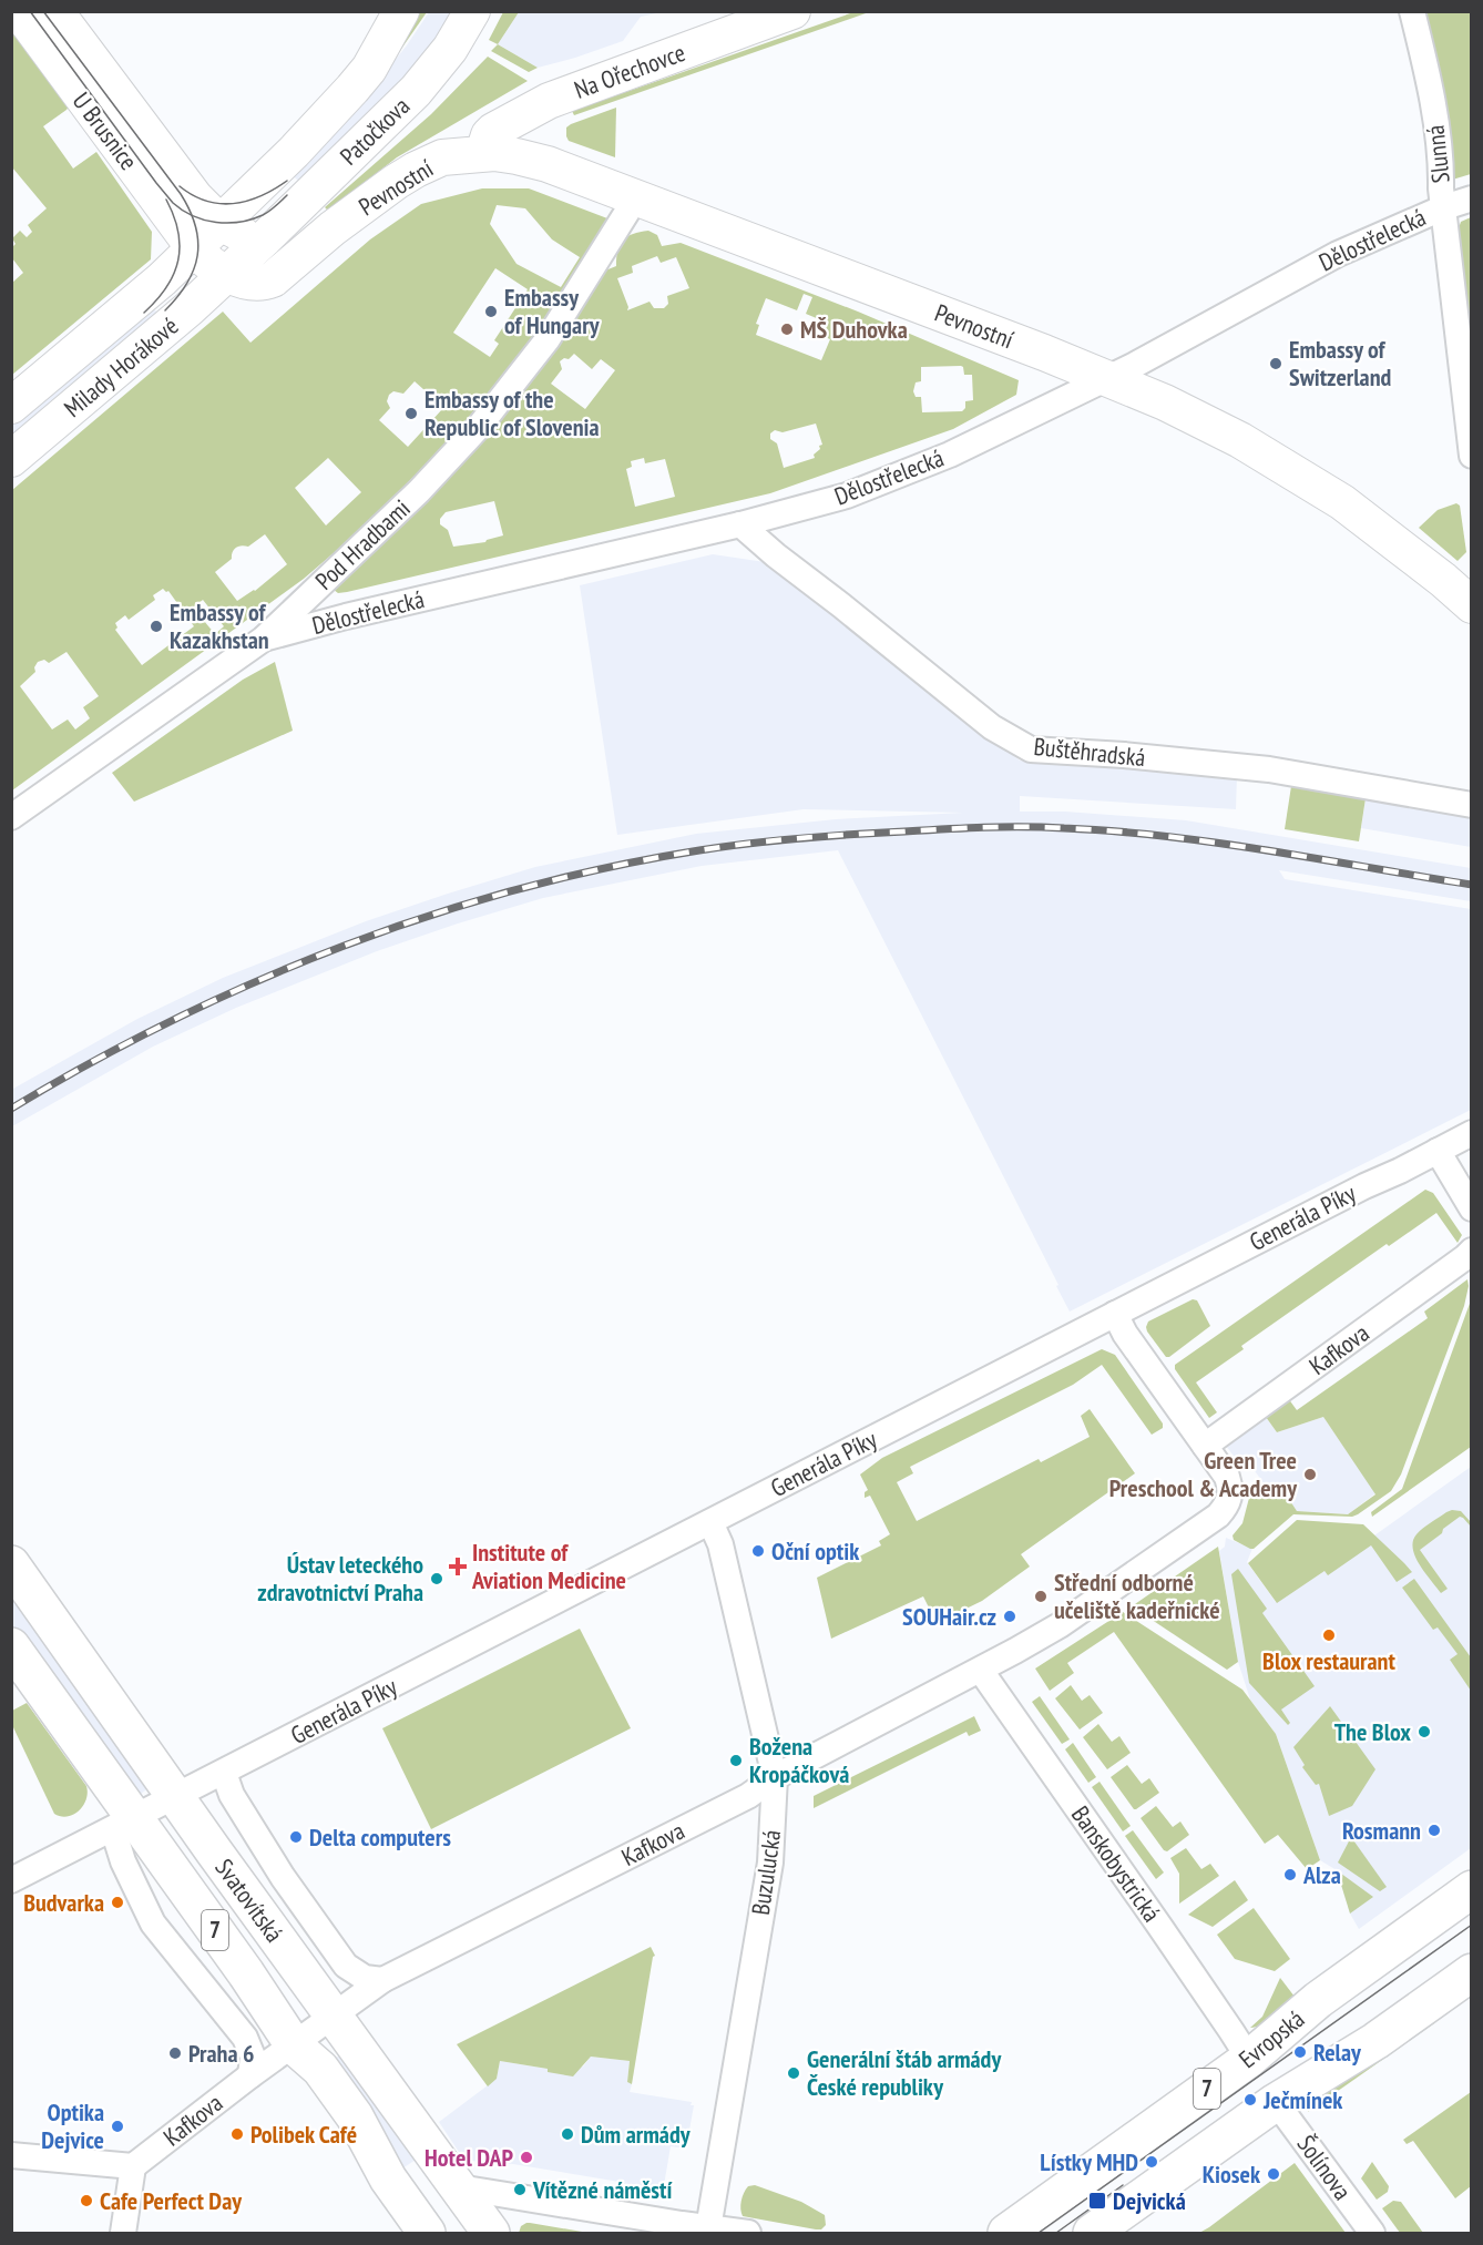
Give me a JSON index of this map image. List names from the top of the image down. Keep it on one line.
{"streets":{"main road":["Svatovítská","7","Evropská"],"street":["Na Ořechovce","U Brusnice","Patočkova","Slunná","Pevnostní","Dělostřelecká","Milady Horákové","Pod Hradbami","Buštěhradská","Generála Píky","Kafkova","Banskobystrická","Buzulucká","Šolínova"]},"crossings":[["Na Ořechovce","Pevnostní"],["U Brusnice","Patočkova"],["U Brusnice","Pevnostní"],["U Brusnice","Milady Horákové"],["Patočkova","Pevnostní"],["Patočkova","Milady Horákové"],["Slunná","Dělostřelecká"],["Pevnostní","Dělostřelecká"],["Pevnostní","Milady Horákové"],["Pevnostní","Pod Hradbami"],["Dělostřelecká","Pod Hradbami"],["Dělostřelecká","Buštěhradská"],["Generála Píky","Kafkova"],["Generála Píky","Buzulucká"],["Generála Píky","Svatovítská"],["Kafkova","Banskobystrická"],["Kafkova","Buzulucká"],["Kafkova","Svatovítská"],["Banskobystrická","Evropská"],["Evropská","Šolínova"]],"places":{"other":["Embassy of Hungary","MŠ Duhovka","Embassy of Switzerland","Embassy of the Republic of Slovenia","Embassy of Kazakhstan","Green Tree Preschool & Academy","Oční optik","Ústav leteckého zdravotnictví Praha","Střední odborné učeliště kadeřnické","SOUHair.cz","Blox restaurant","The Blox","Božena Kropáčková","Rosmann","Delta computers","Alza","Budvarka","Relay","Praha 6","Generální štáb armády České republiky","Ječmínek","Optika Dejvice","Polibek Café","Dům armády","Hotel DAP","Lístky MHD","Kiosek","Vítězné náměstí","Cafe Perfect Day"],"health":["Institute of Aviation Medicine"],"transit":["Dejvická"]}}
